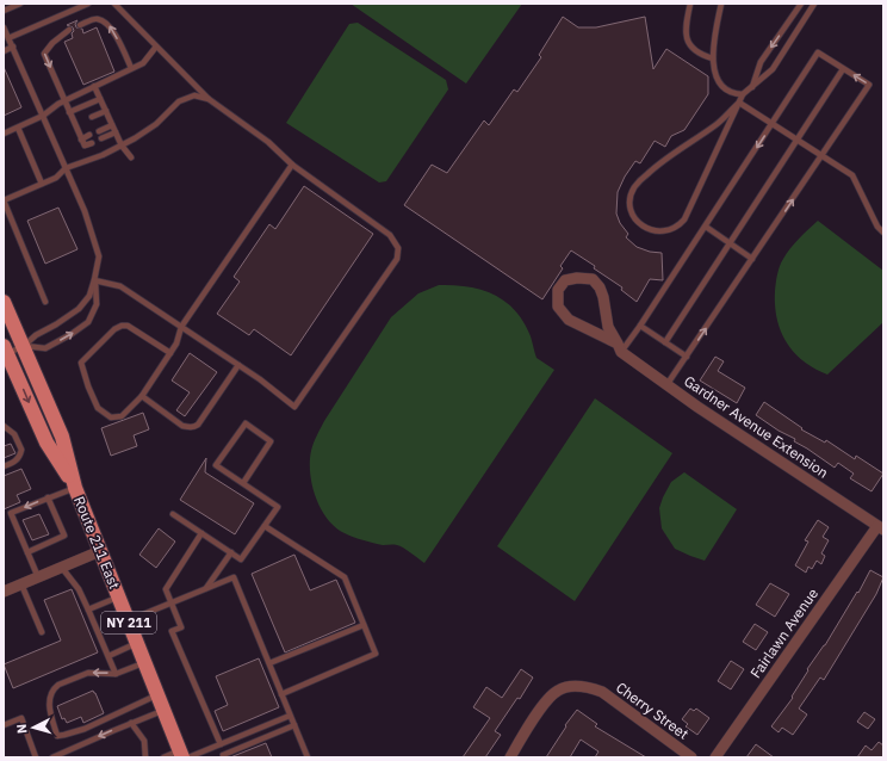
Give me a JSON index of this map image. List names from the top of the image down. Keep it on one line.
{"streets":{"main road":["Route 211 East","NY 211"],"street":["Gardner Avenue Extension","Fairlawn Avenue","Cherry Street"]},"crossings":[["Gardner Avenue Extension","Fairlawn Avenue"]],"north":"left"}
